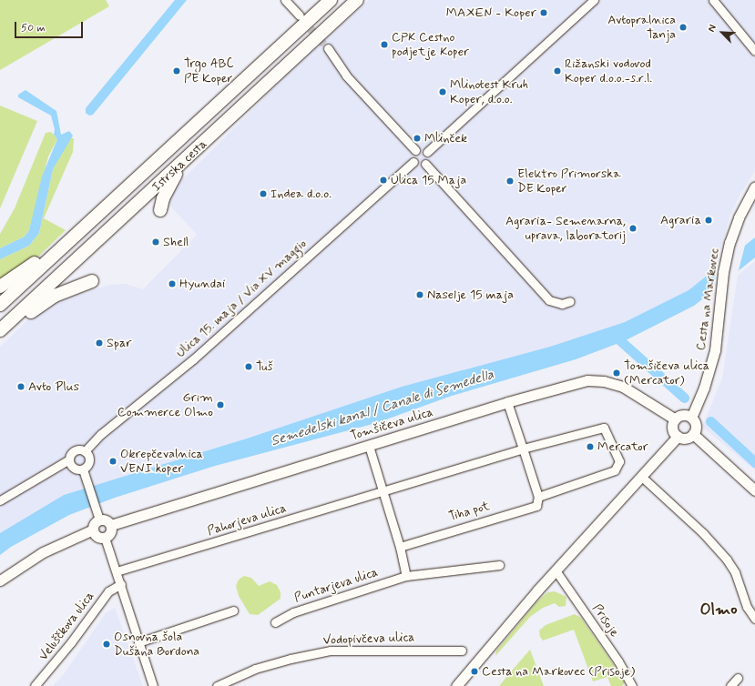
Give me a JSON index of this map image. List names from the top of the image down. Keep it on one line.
{"streets":{"highway":["Istrska cesta"],"street":["Ulica 15. maja / Via XV maggio","Cesta na Markovec","Tomšičeva ulica","Tiha pot","Pahorjeva ulica","Puntarjeva ulica","Prisoje","Veluščkova ulica","Vodopivčeva ulica"]},"crossings":[["Cesta na Markovec","Tomšičeva ulica"],["Tiha pot","Pahorjeva ulica"]],"districts":["Olmo"],"water":["Semedelski kanal / Canale di Semedella"],"places":["MAXEN - Koper","Avtopralnica Tanja","CPK Cestno podjetje Koper","Trgo ABC PE Koper","Rižanski vodovod Koper d.o.o.-s.r.l.","Mlinotest Kruh Koper, d.o.o.","Mlinček","Ulica 15 Maja","Elektro Primorska DE Koper","Indea d.o.o.","Agraria","Agraria- Semenarna, uprava, laboratorij","Shell","Hyundai","Naselje 15 maja","Spar","Tuš","Tomšičeva ulica (Mercator)","Avto Plus","Grim Commerce Olmo","Mercator","Okrepčevalnica VENI koper","Osnovna šola Dušana Bordona","Cesta na Markovec (Prisoje)"],"scale_bar":"50 m","north":"top left"}
